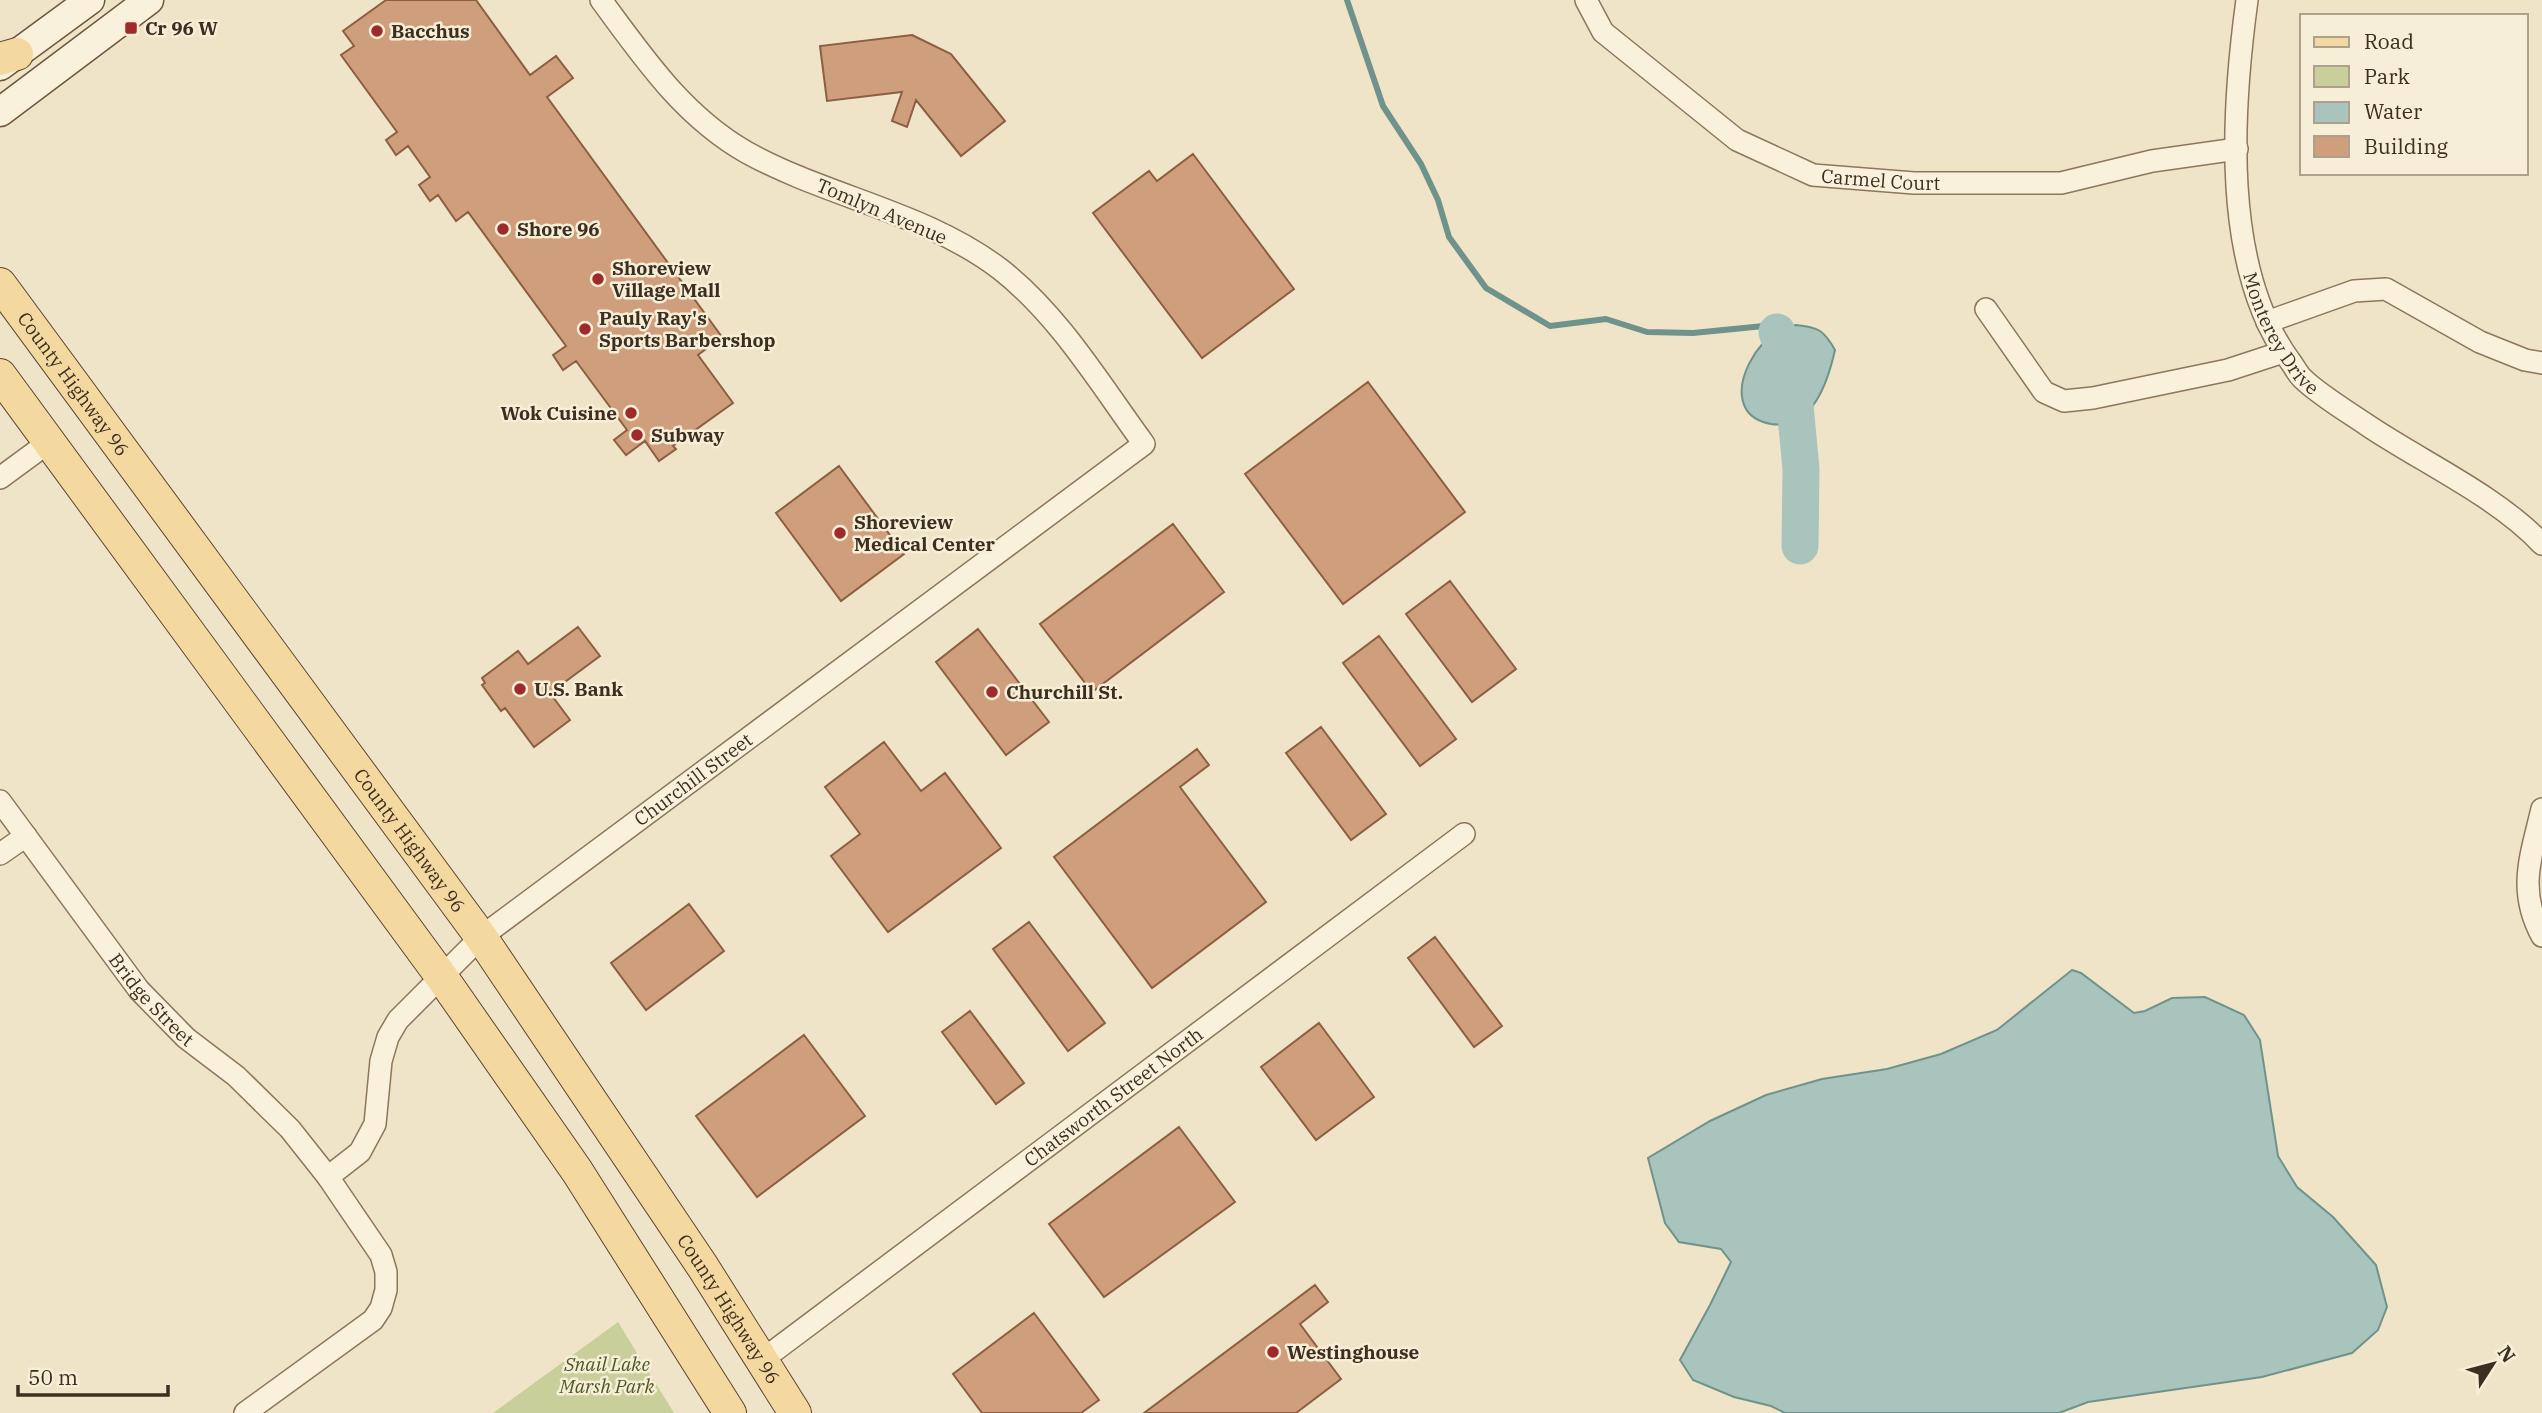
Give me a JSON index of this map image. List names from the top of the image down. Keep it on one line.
{"streets":{"main road":["County Highway 96"],"street":["Carmel Court","Tomlyn Avenue","Monterey Drive","Churchill Street","Bridge Street","Chatsworth Street North"]},"crossings":[["Carmel Court","Monterey Drive"],["Tomlyn Avenue","Churchill Street"],["County Highway 96","Churchill Street"],["County Highway 96","Chatsworth Street North"],["Churchill Street","Bridge Street"]],"parks":["Snail Lake Marsh Park"],"places":{"transit":["Cr 96 W"],"other":["Bacchus","Shore 96","Shoreview Village Mall","Pauly Ray's Sports Barbershop","Wok Cuisine","Subway","Shoreview Medical Center","U.S. Bank","Churchill St.","Westinghouse"]},"legend":["Road","Park","Water","Building"],"scale_bar":"50 m","north":"top right"}
